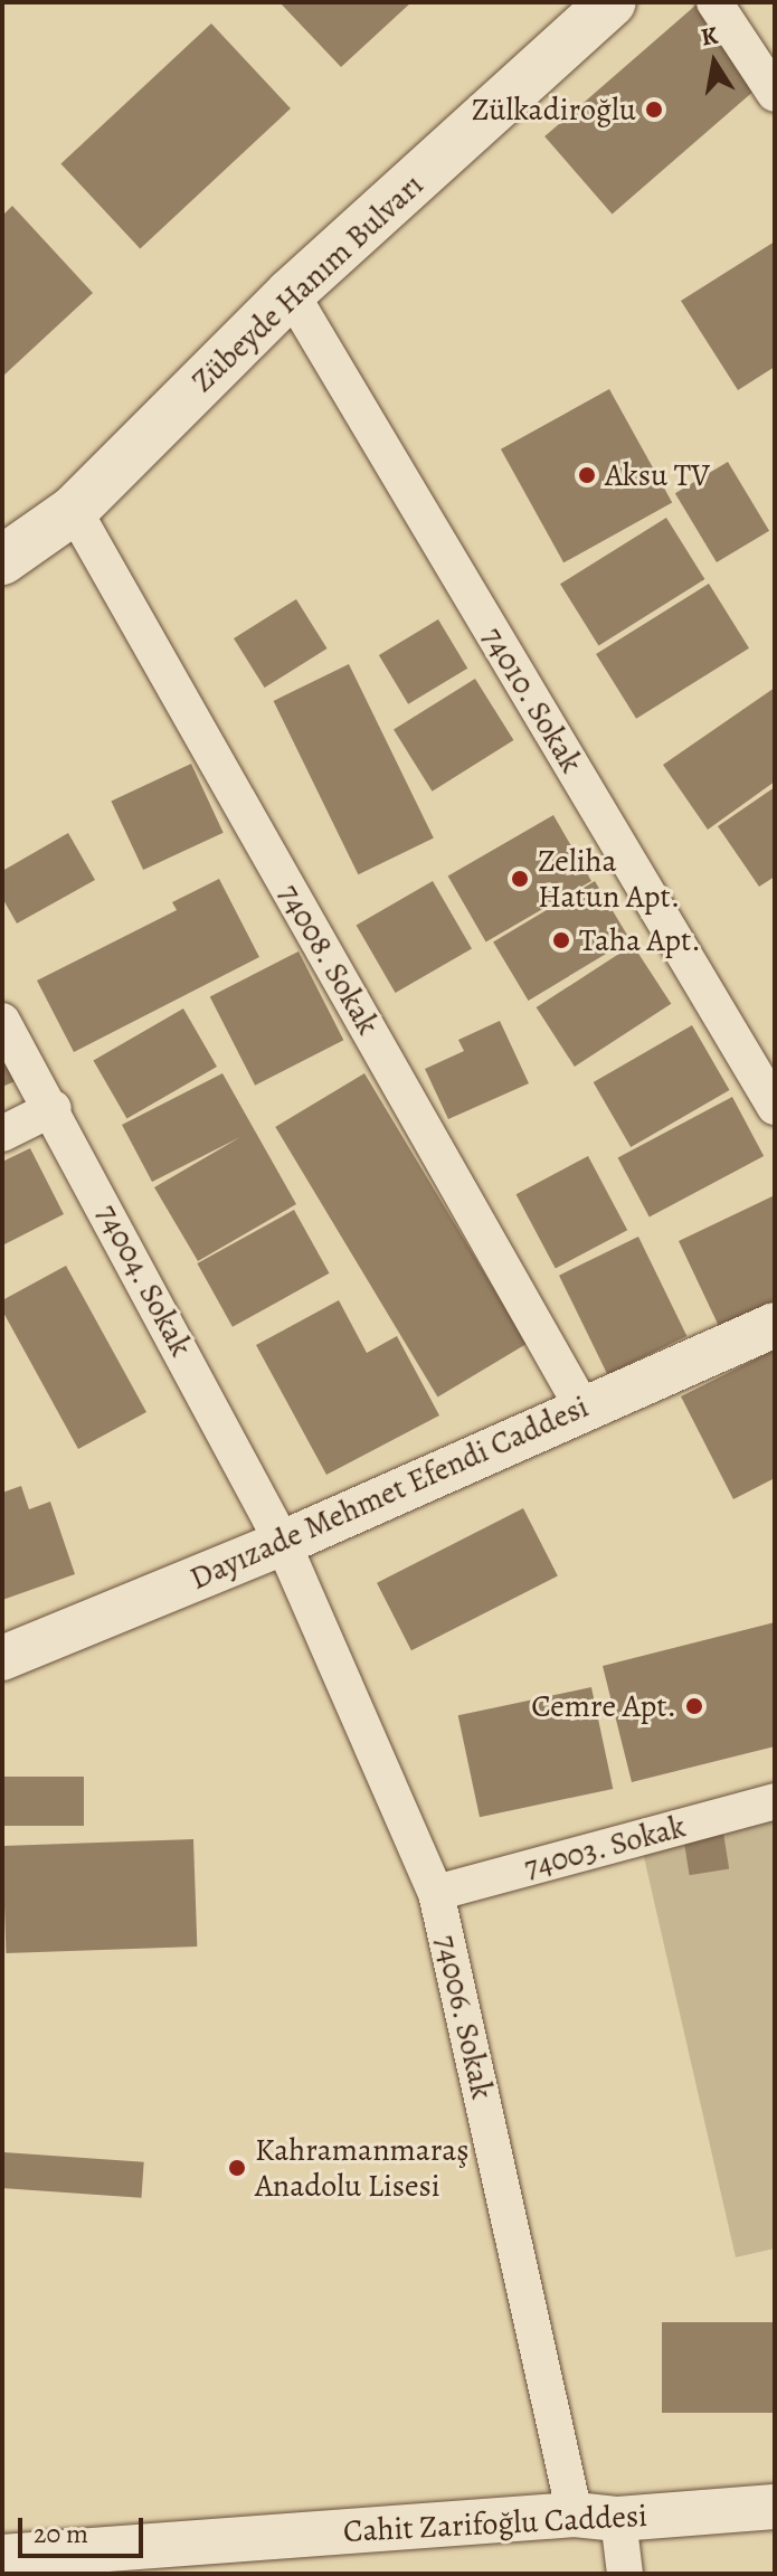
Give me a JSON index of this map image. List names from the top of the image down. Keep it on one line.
{"streets":{"main road":["Zübeyde Hanım Bulvarı"],"street":["74010. Sokak","74008. Sokak","74004. Sokak","Dayızade Mehmet Efendi Caddesi","74003. Sokak","74006. Sokak","Cahit Zarifoğlu Caddesi"]},"crossings":[["Zübeyde Hanım Bulvarı","74010. Sokak"],["Zübeyde Hanım Bulvarı","74008. Sokak"],["74008. Sokak","Dayızade Mehmet Efendi Caddesi"],["74004. Sokak","Dayızade Mehmet Efendi Caddesi"],["74004. Sokak","74006. Sokak"],["Dayızade Mehmet Efendi Caddesi","74006. Sokak"],["74003. Sokak","74006. Sokak"],["74006. Sokak","Cahit Zarifoğlu Caddesi"]],"places":["Zülkadiroğlu","Aksu TV","Zeliha Hatun Apt.","Taha Apt.","Cemre Apt.","Kahramanmaraş Anadolu Lisesi"],"scale_bar":"20 m","north":"top"}
